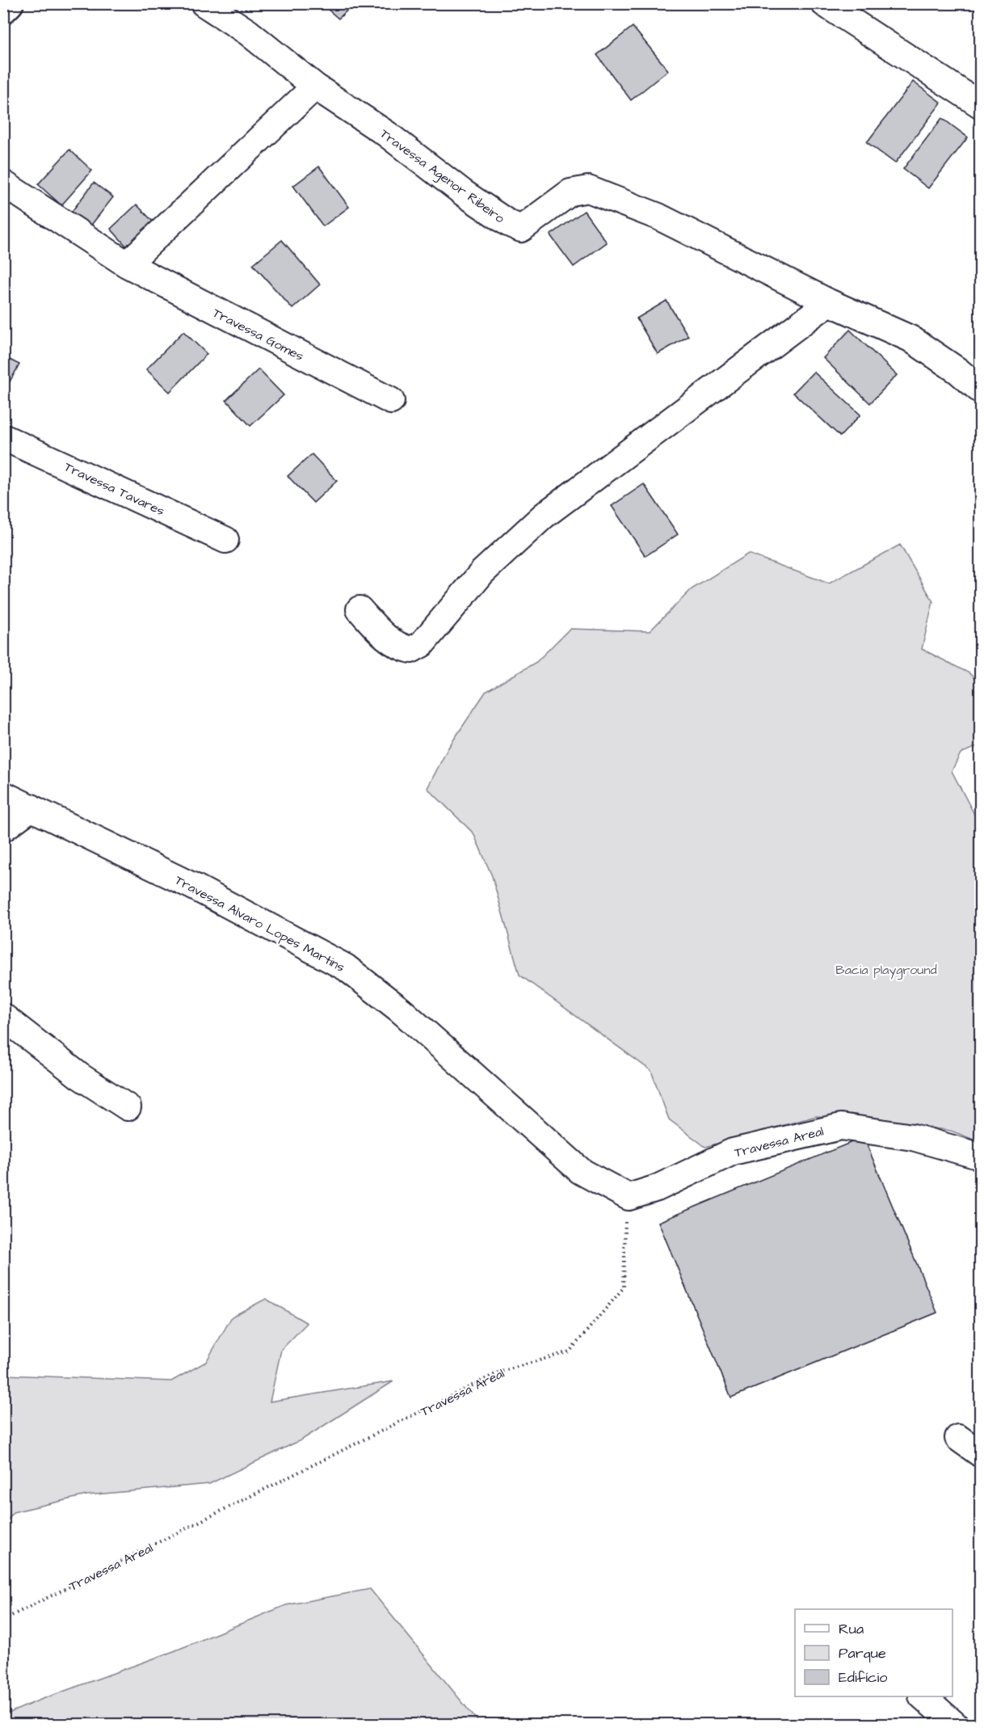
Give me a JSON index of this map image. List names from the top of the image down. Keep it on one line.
{"streets":{"street":["Travessa Agenor Ribeiro","Travessa Gomes","Travessa Tavares","Travessa Alvaro Lopes Martins","Travessa Areal"]},"crossings":[["Travessa Alvaro Lopes Martins","Travessa Areal"]],"parks":["Bacia playground"],"legend":["Rua","Parque","Edifício"]}
